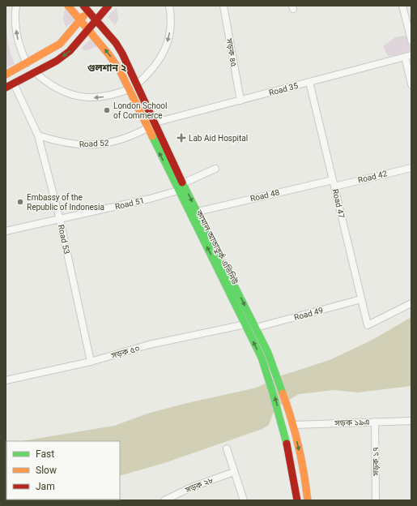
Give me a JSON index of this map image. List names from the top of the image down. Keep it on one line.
{"streets":{"main road":["কামাল আতাতুর্ক এভিনিউ"],"street":["সড়ক ৪৫","Road 35","Road 52","Road 42","Road 48","Road 51","Road 47","Road 53","Road 49","সড়ক ৫০","সড়ক ১৯এ","সড়ক ১৭","সড়ক ২৮"]},"crossings":[["সড়ক ৪৫","Road 35"],["Road 35","Road 47"],["Road 35","কামাল আতাতুর্ক এভিনিউ"],["Road 52","Road 53"],["Road 52","কামাল আতাতুর্ক এভিনিউ"],["Road 42","Road 48"],["Road 42","Road 47"],["Road 48","Road 47"],["Road 48","কামাল আতাতুর্ক এভিনিউ"],["Road 51","Road 53"],["Road 51","কামাল আতাতুর্ক এভিনিউ"],["Road 47","Road 49"],["Road 53","সড়ক ৫০"],["কামাল আতাতুর্ক এভিনিউ","Road 49"],["কামাল আতাতুর্ক এভিনিউ","সড়ক ৫০"],["কামাল আতাতুর্ক এভিনিউ","সড়ক ১৯এ"],["সড়ক ১৯এ","সড়ক ১৭"]],"districts":["গুলশান ২"],"places":{"other":["London School of Commerce","Embassy of the Republic of Indonesia"],"health":["Lab Aid Hospital"]},"legend":["Fast","Slow","Jam"]}
